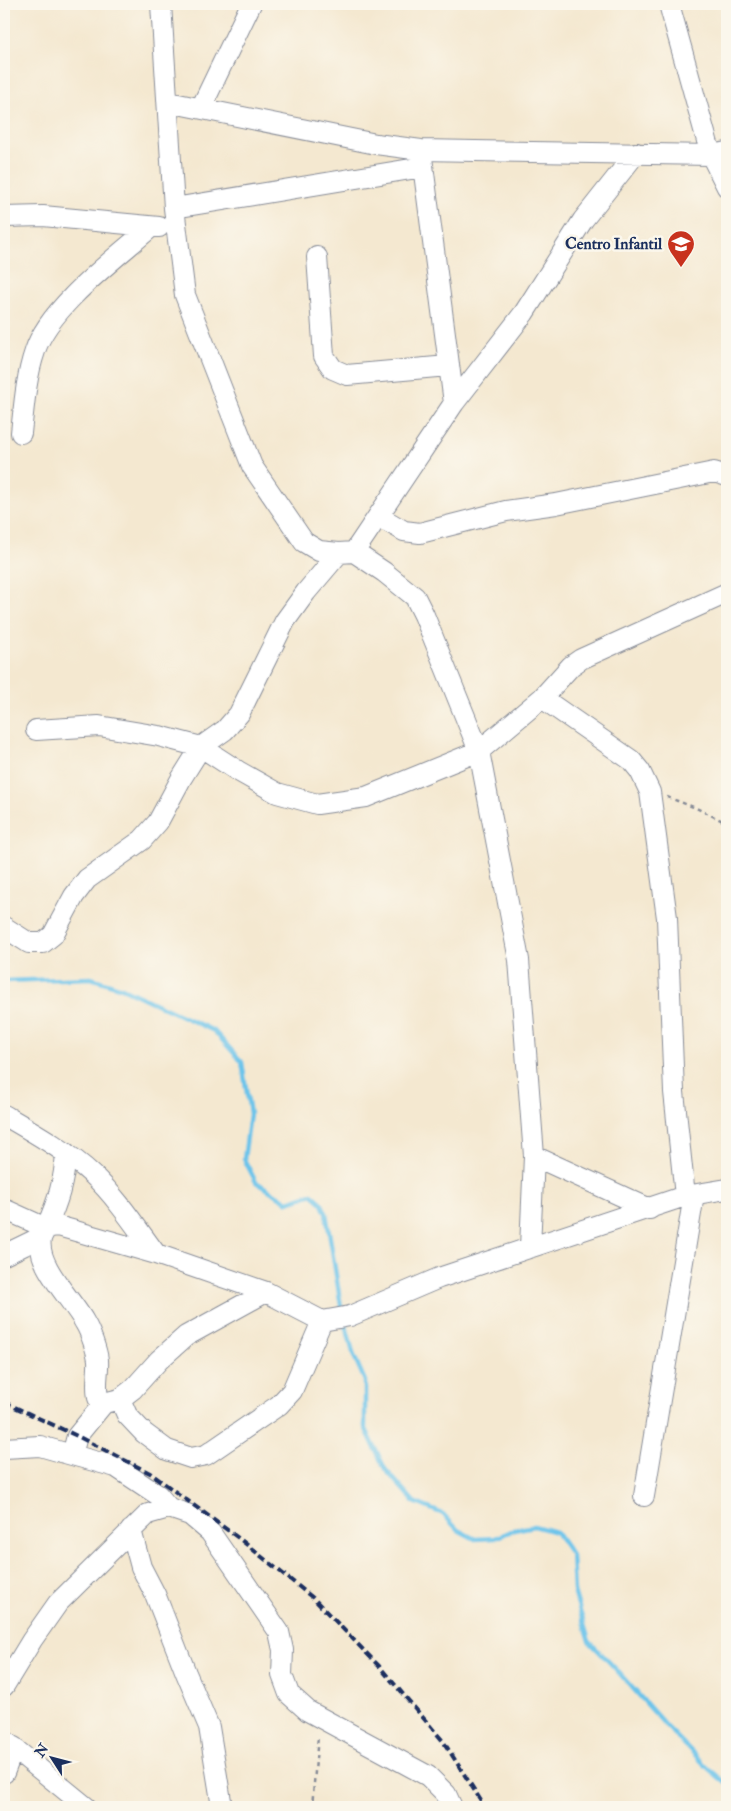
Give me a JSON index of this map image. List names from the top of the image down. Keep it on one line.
{"places":{"school or university":["Centro Infantil"]},"north":"top left"}
